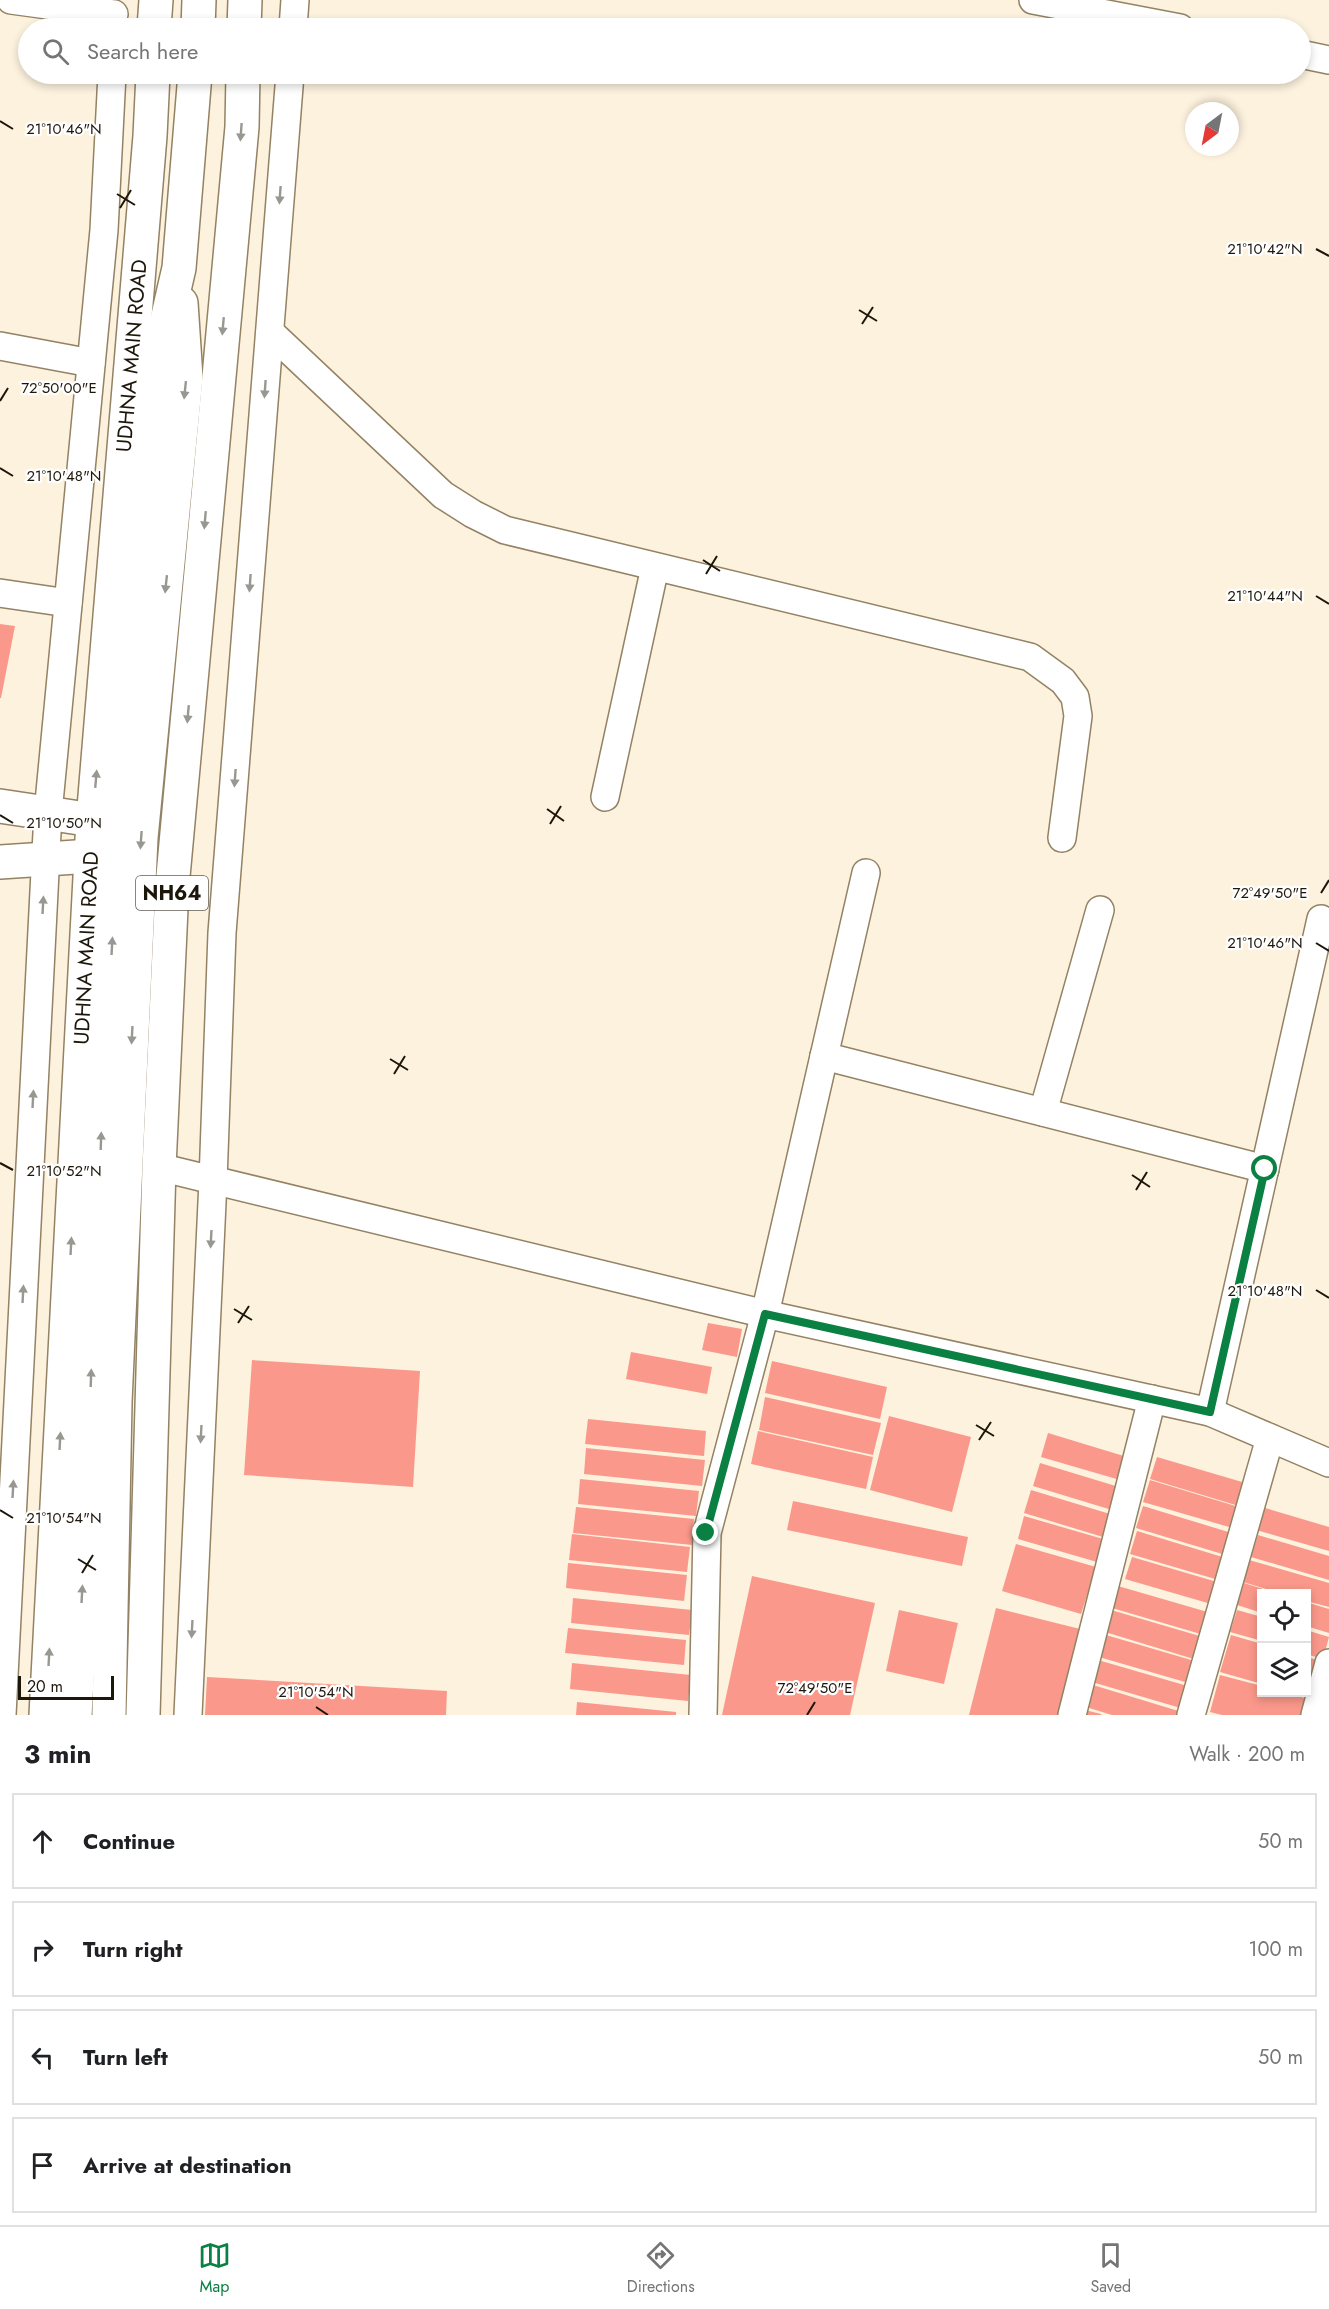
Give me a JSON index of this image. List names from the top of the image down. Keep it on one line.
{"streets":{"main road":["UDHNA MAIN ROAD","NH64"]},"scale_bar":"20 m","north":"bottom left","page":{"search":"Search here","scale":"20 m","heading":["3 min","Walk · 200 m"],"list":[["Continue","50 m"],["Turn right","100 m"],["Turn left","50 m"],"Arrive at destination"],"nav":["Map","Directions","Saved"]},"coordinates":["21°10'46\"N","21°10'42\"N","72°50'00\"E","21°10'48\"N","21°10'44\"N","21°10'50\"N","72°49'50\"E","21°10'52\"N","21°10'54\"N"]}
